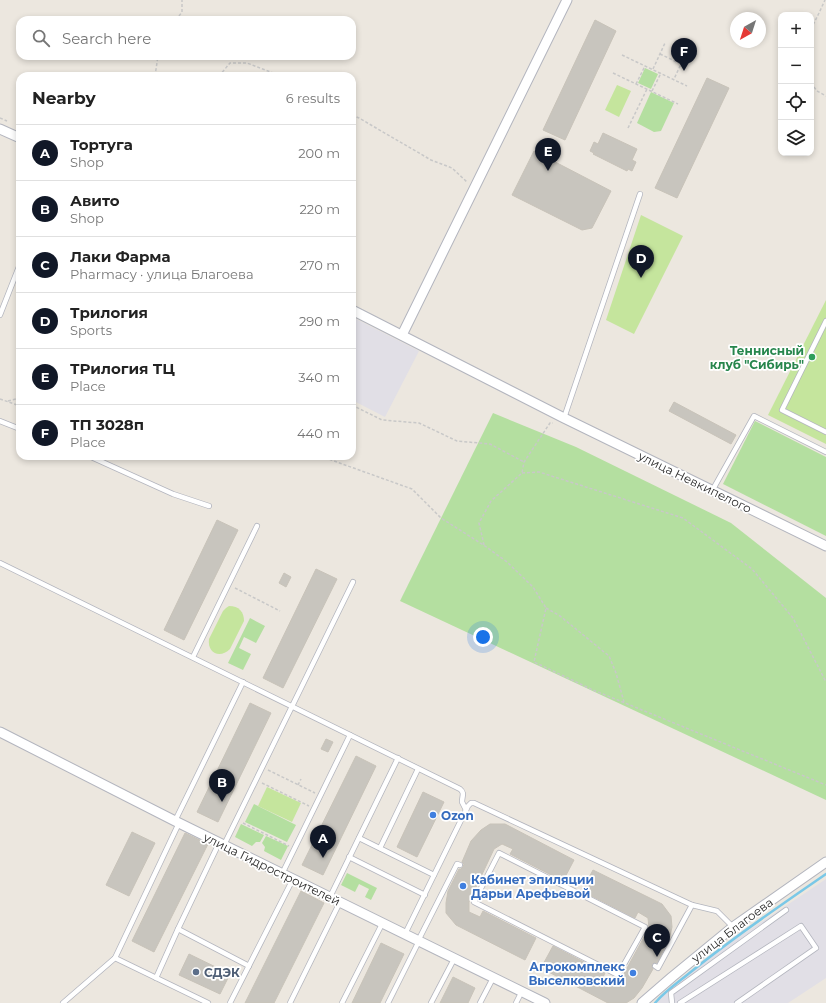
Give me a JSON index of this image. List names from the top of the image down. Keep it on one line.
{"streets":{"street":["улица Невкипелого","улица Гидростроителей","улица Благоева"]},"places":["Теннисный клуб \"Сибирь\"","Ozon","Кабинет эпиляции Дарьи Арефьевой","СДЭК","Агрокомплекс Выселковский"],"north":"bottom left","page":{"map_buttons":["+","−"],"search":"Search here","pins":["F","E","D","B","A","C"],"heading":["Nearby","6 results"],"list":[{"mark":"A","name":"Тортуга","note":"Shop","value":"200 m"},{"mark":"B","name":"Авито","note":"Shop","value":"220 m"},{"mark":"C","name":"Лаки Фарма","note":"Pharmacy · улица Благоева","value":"270 m"},{"mark":"D","name":"Трилогия","note":"Sports","value":"290 m"},{"mark":"E","name":"ТРилогия ТЦ","note":"Place","value":"340 m"},{"mark":"F","name":"ТП 3028п","note":"Place","value":"440 m"}]}}
